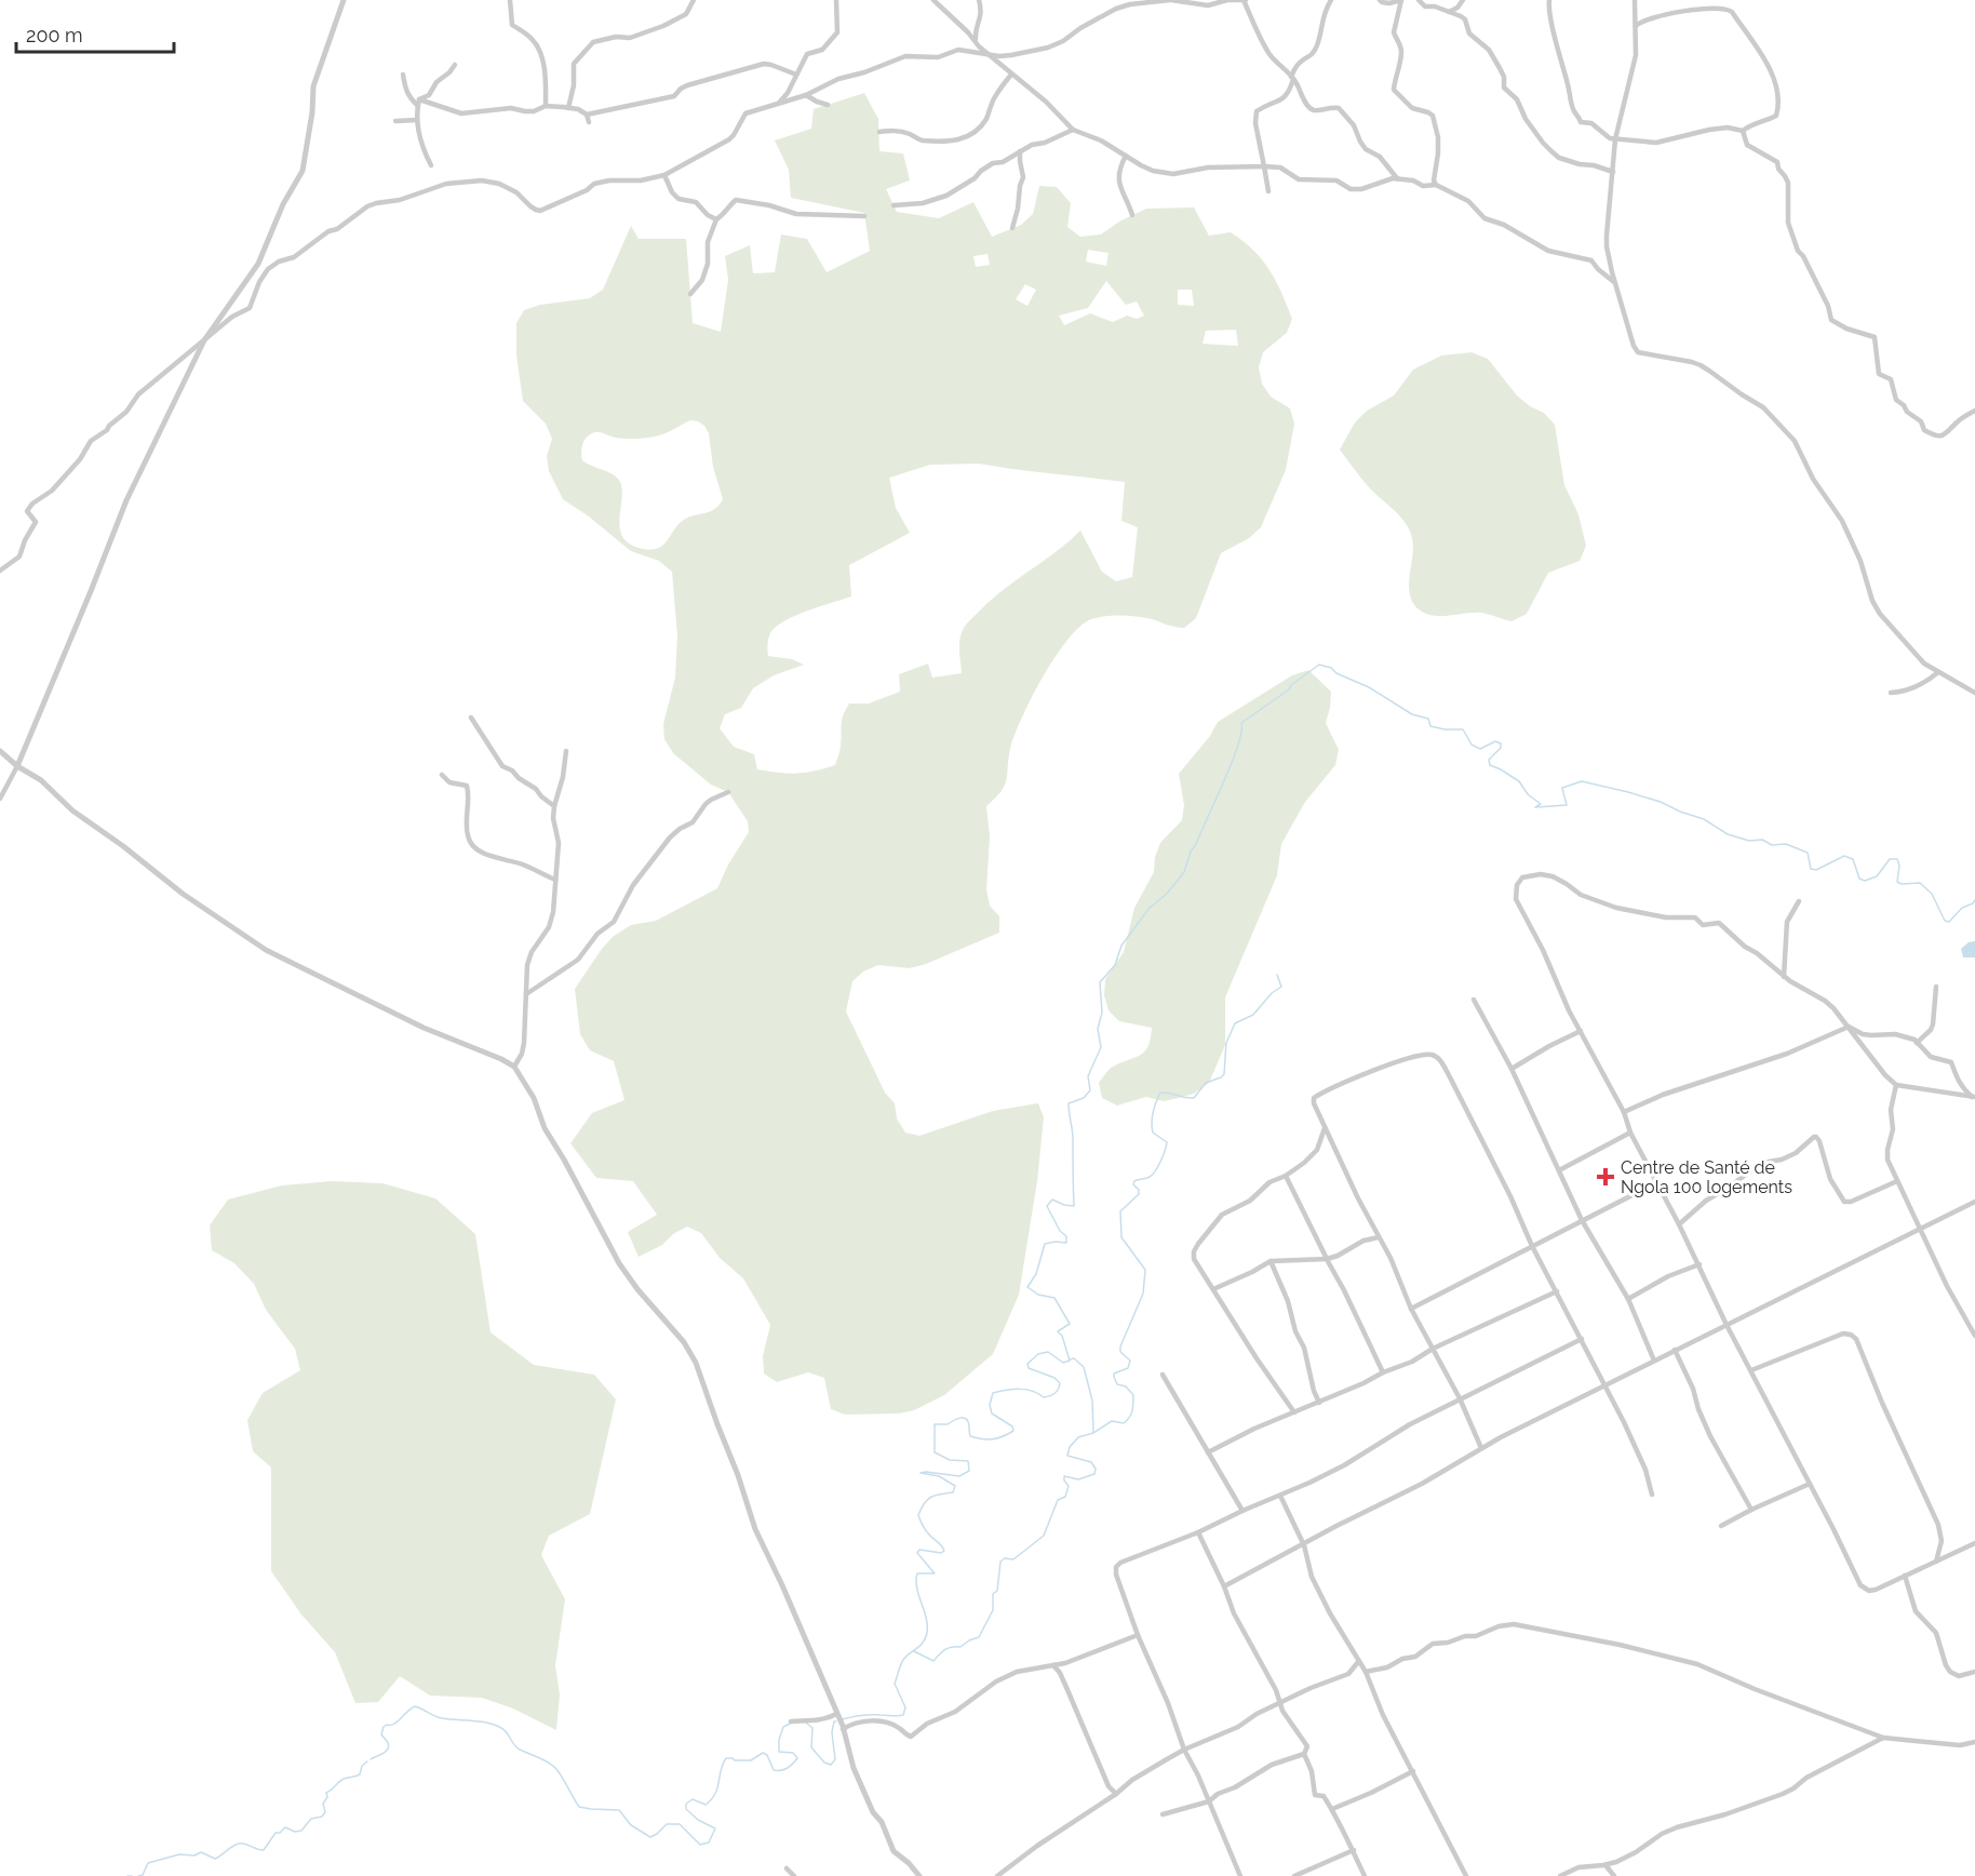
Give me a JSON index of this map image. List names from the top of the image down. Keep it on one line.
{"places":{"health":["Centre de Santé de Ngola 100 logements"]},"scale_bar":"200 m"}
